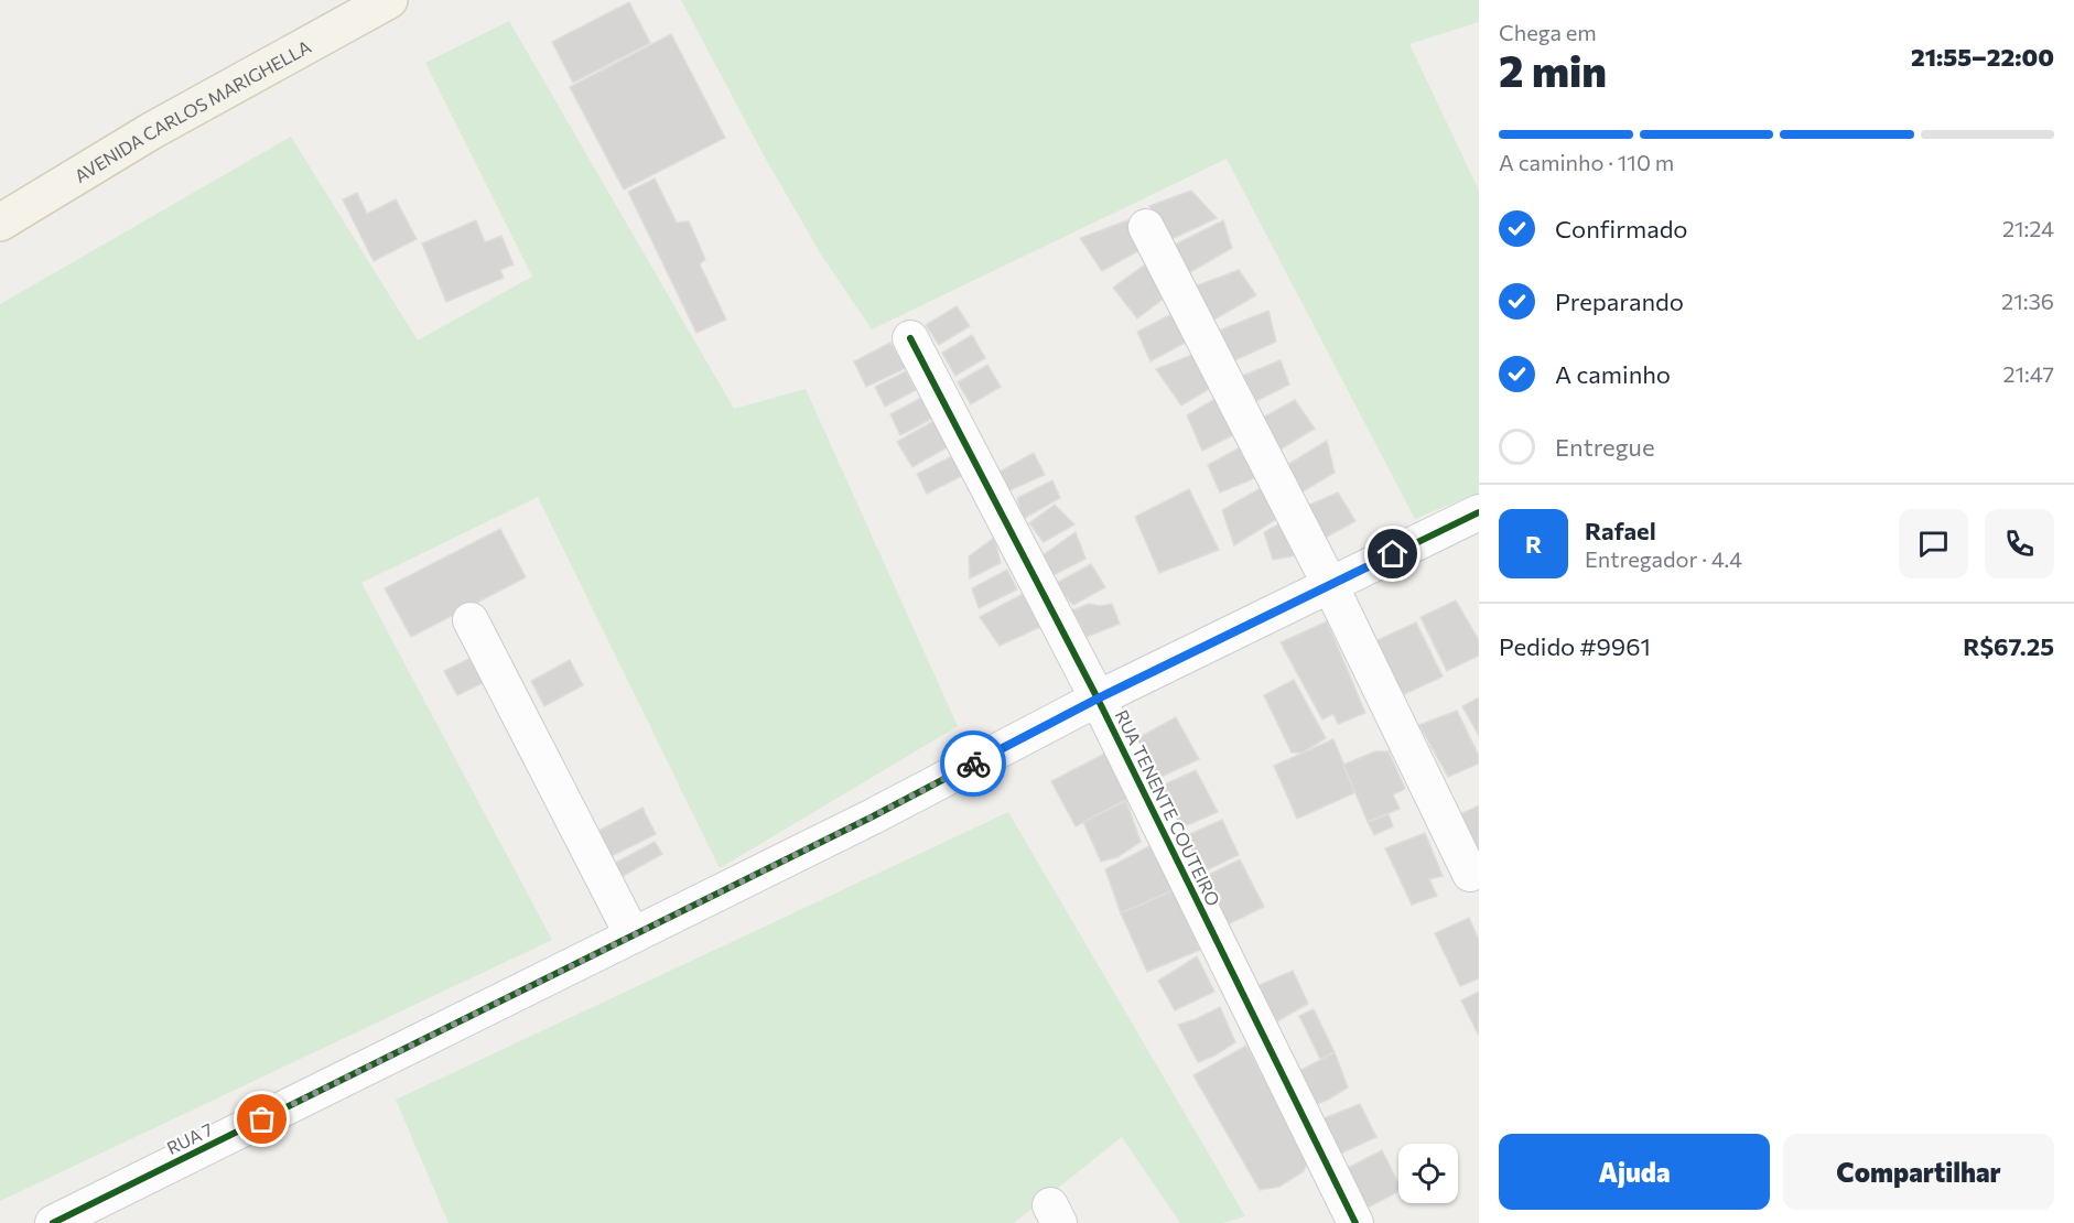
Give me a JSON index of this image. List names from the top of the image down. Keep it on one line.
{"streets":{"main road":["AVENIDA CARLOS MARIGHELLA"],"street":["RUA TENENTE COUTEIRO","RUA 7"]},"crossings":[["RUA TENENTE COUTEIRO","RUA 7"]],"page":{"heading":["2 min","Chega em","21:55–22:00"],"panel":["Rafael","Entregador · 4.4","Pedido #9961","R$67.25"],"bar":"A caminho · 110 m","list":[["Confirmado","21:24"],["Preparando","21:36"],["A caminho","21:47"],"Entregue"],"round":"R","buttons":["Ajuda","Compartilhar"]}}
